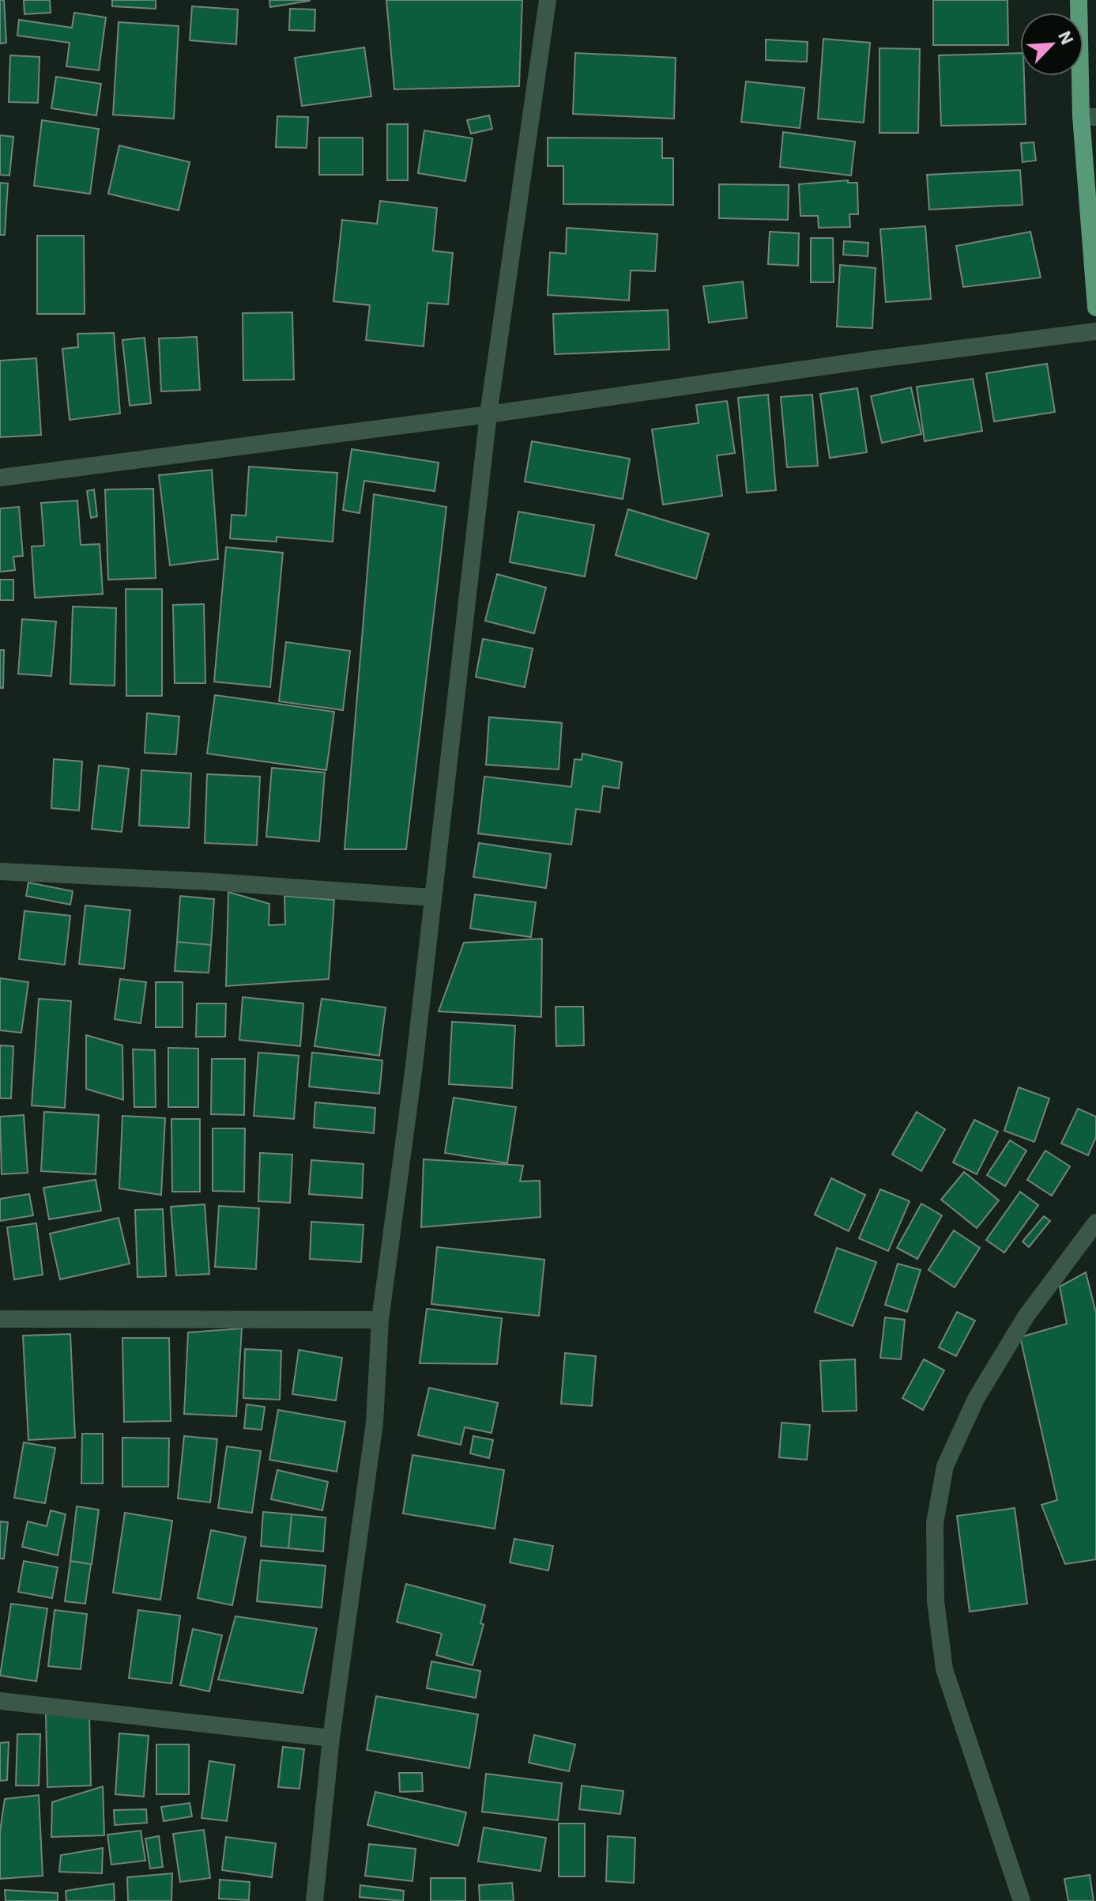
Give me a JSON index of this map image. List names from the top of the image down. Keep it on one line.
{"north":"top right"}
